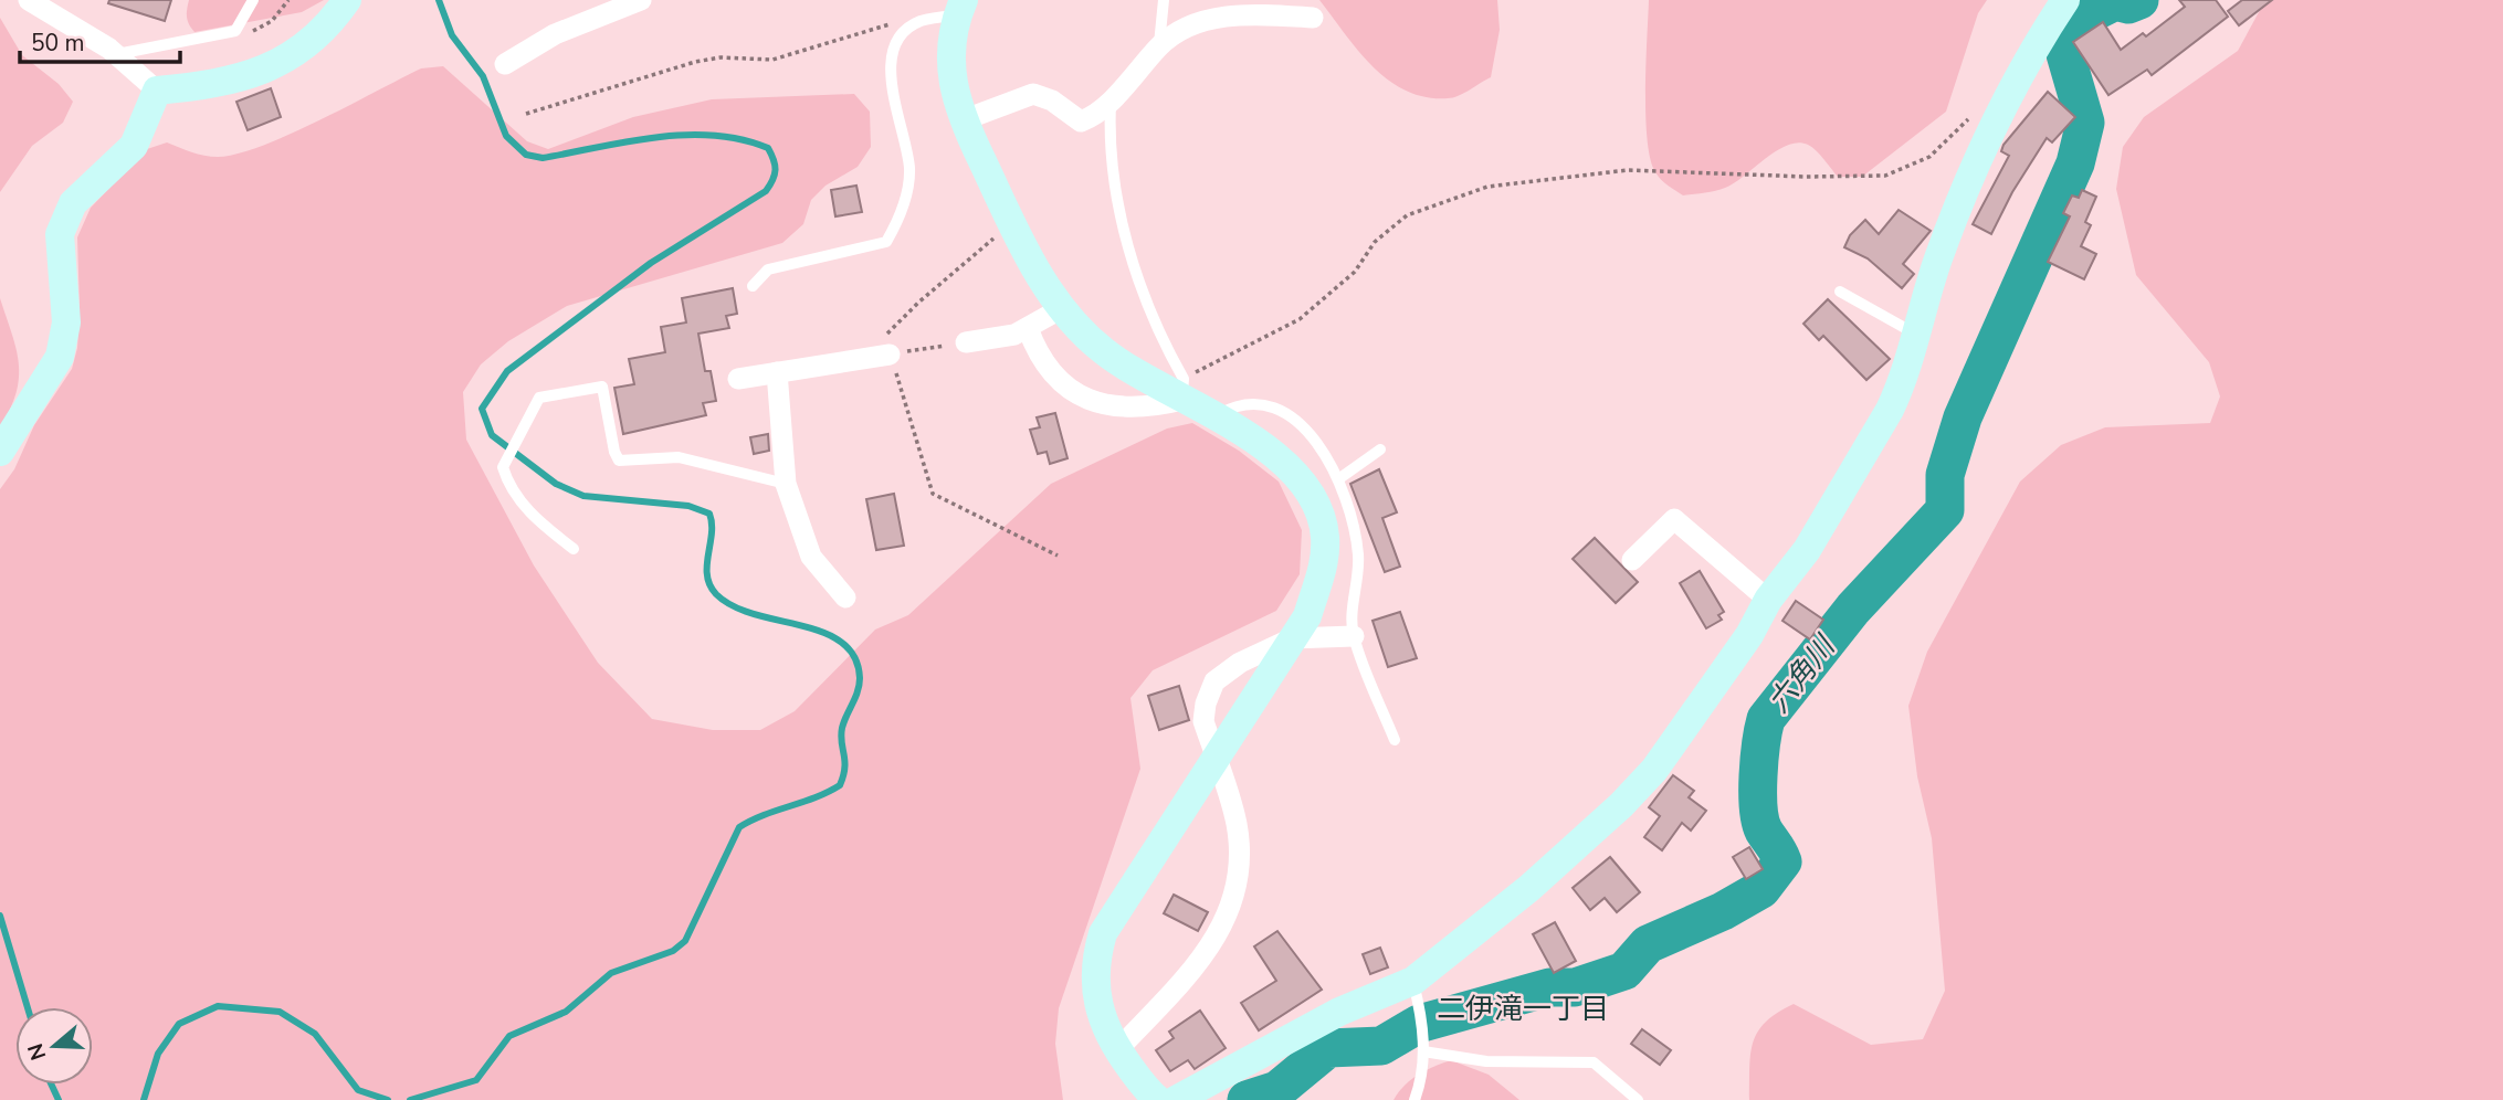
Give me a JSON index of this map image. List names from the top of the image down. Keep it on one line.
{"districts":["二伊滝一丁目"],"water":["六角川"],"scale_bar":"50 m","north":"left"}
